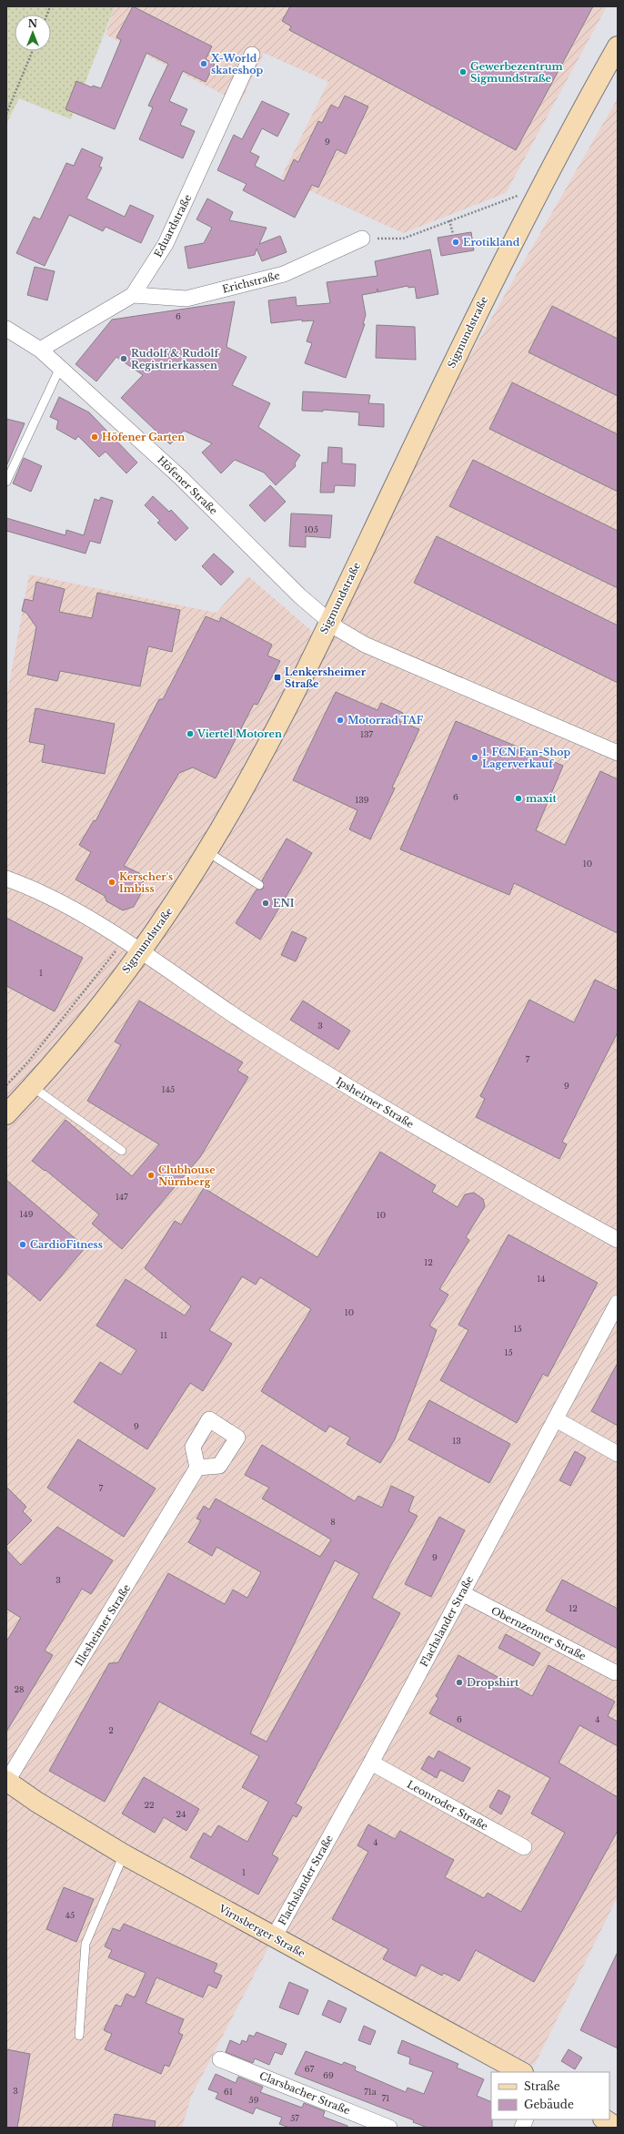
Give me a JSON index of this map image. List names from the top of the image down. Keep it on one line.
{"streets":{"main road":["Sigmundstraße","Virnsberger Straße"],"street":["Eduardstraße","Erichstraße","Höfener Straße","Ipsheimer Straße","Flachslander Straße","Illesheimer Straße","Obernzenner Straße","Leonroder Straße","Clarsbacher Straße"]},"crossings":[["Eduardstraße","Erichstraße"],["Eduardstraße","Höfener Straße"],["Sigmundstraße","Höfener Straße"],["Sigmundstraße","Ipsheimer Straße"],["Flachslander Straße","Obernzenner Straße"],["Flachslander Straße","Leonroder Straße"],["Flachslander Straße","Virnsberger Straße"],["Illesheimer Straße","Virnsberger Straße"]],"places":{"other":["X-World skateshop","Gewerbezentrum Sigmundstraße","Erotikland","Rudolf & Rudolf Registrierkassen","Höfener Garten","Motorrad TAF","Viertel Motoren","1. FCN Fan-Shop Lagerverkauf","maxit","Kerscher's Imbiss","ENI","Clubhouse Nürnberg","CardioFitness","Dropshirt"],"transit":["Lenkersheimer Straße"]},"house_numbers":["9","6","105","137","6","139","10","1","3","7","9","145","147","149","10","12","14","10","15","11","15","9","13","7","8","9","3","12","28","6","4","2","22","24","4","1","45","67","69","3","61","71a","71","59","57"],"legend":["Straße","Gebäude"],"north":"top"}
